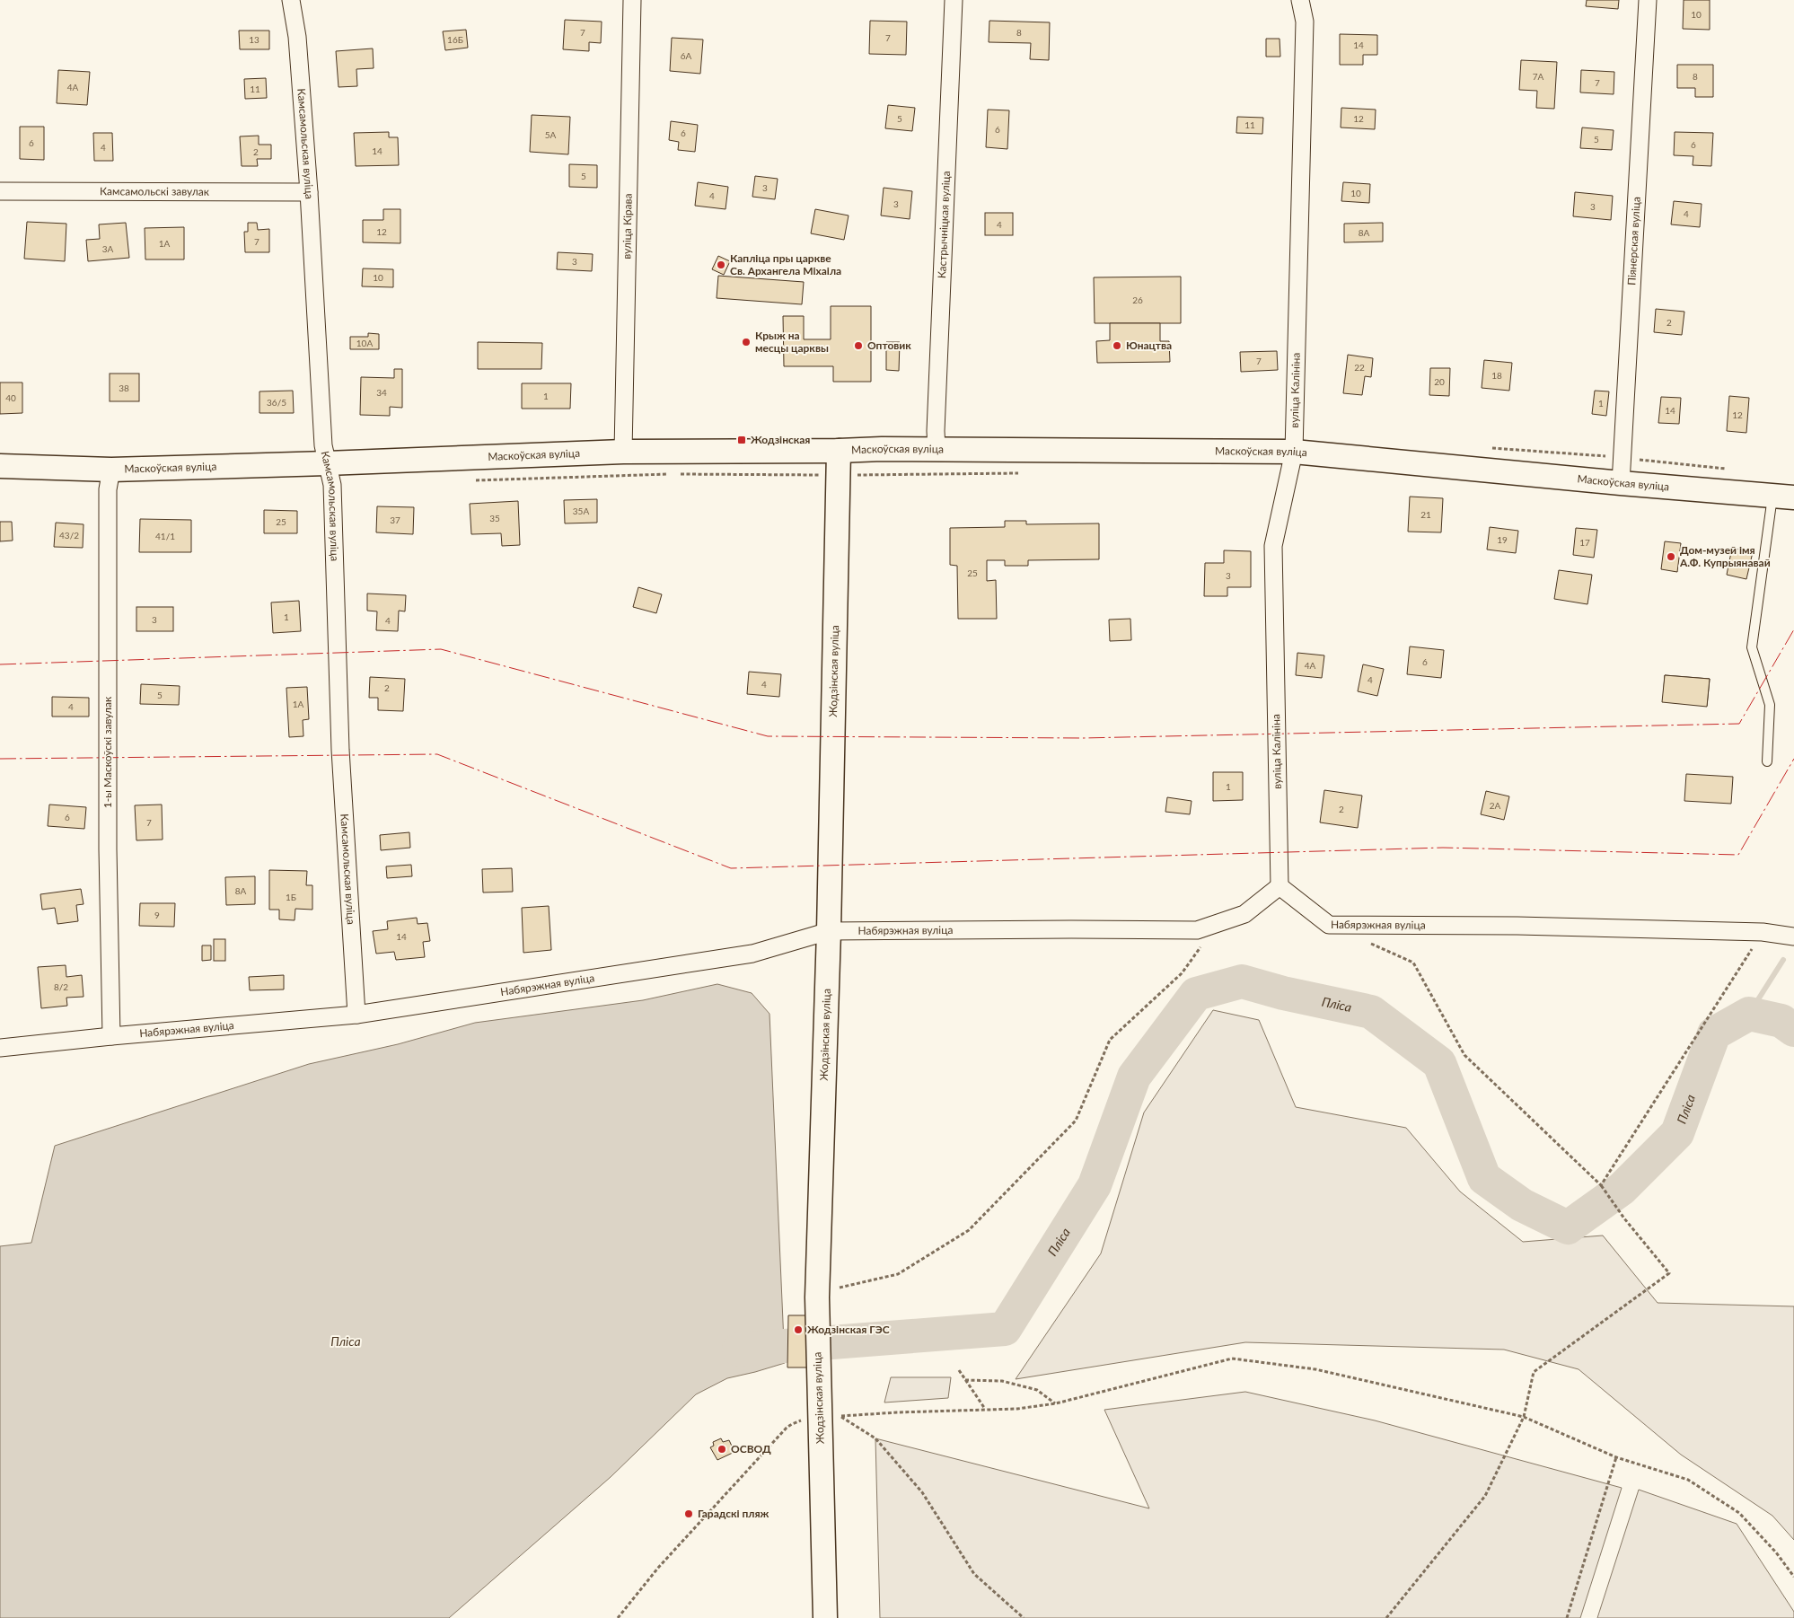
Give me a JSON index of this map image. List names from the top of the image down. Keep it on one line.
{"streets":{"main road":["Маскоўская вуліца","Жодзінская вуліца"],"street":["Камсамольская вуліца","Камсамольскі завулак","Кастрычніцкая вуліца","вуліца Кірава","Піянерская вуліца","вуліца Калініна","1-ы Маскоўскі завулак","Набярэжная вуліца"]},"crossings":[["Камсамольская вуліца","Камсамольскі завулак"],["Камсамольская вуліца","Маскоўская вуліца"],["Камсамольская вуліца","Набярэжная вуліца"],["Кастрычніцкая вуліца","Маскоўская вуліца"],["вуліца Кірава","Маскоўская вуліца"],["Піянерская вуліца","Маскоўская вуліца"],["вуліца Калініна","Маскоўская вуліца"],["вуліца Калініна","Набярэжная вуліца"],["Маскоўская вуліца","Жодзінская вуліца"],["Маскоўская вуліца","1-ы Маскоўскі завулак"],["Жодзінская вуліца","Набярэжная вуліца"],["1-ы Маскоўскі завулак","Набярэжная вуліца"]],"water":["Пліса"],"places":{"other":["Капліца пры царкве Св. Архангела Міхаіла","Крыж на месцы царквы","Оптовик","Юнацтва","Дом-музей імя А.Ф. Купрыянавай","Жодзінская ГЭС","ОСВОД","Гарадскі пляж"],"transit":["Жодзінская"]},"house_numbers":["10","7","8","7","13","16Б","14","6А","7А","8","7","4А","11","5","12","11","6","6","5А","5","6","6","4","14","2","5","3","10","4","3","3","4","4","12","8А","7","1А","3А","3","10","26","2","10А","7","22","18","20","38","34","1","40","36/5","1","14","12","35А","21","35","37","25","43/2","41/1","19","17","25","3","1","3","4","6","4А","4","4","2","5","1А","4","1","2А","2","6","7","8А","1Б","9","14","8/2"]}
